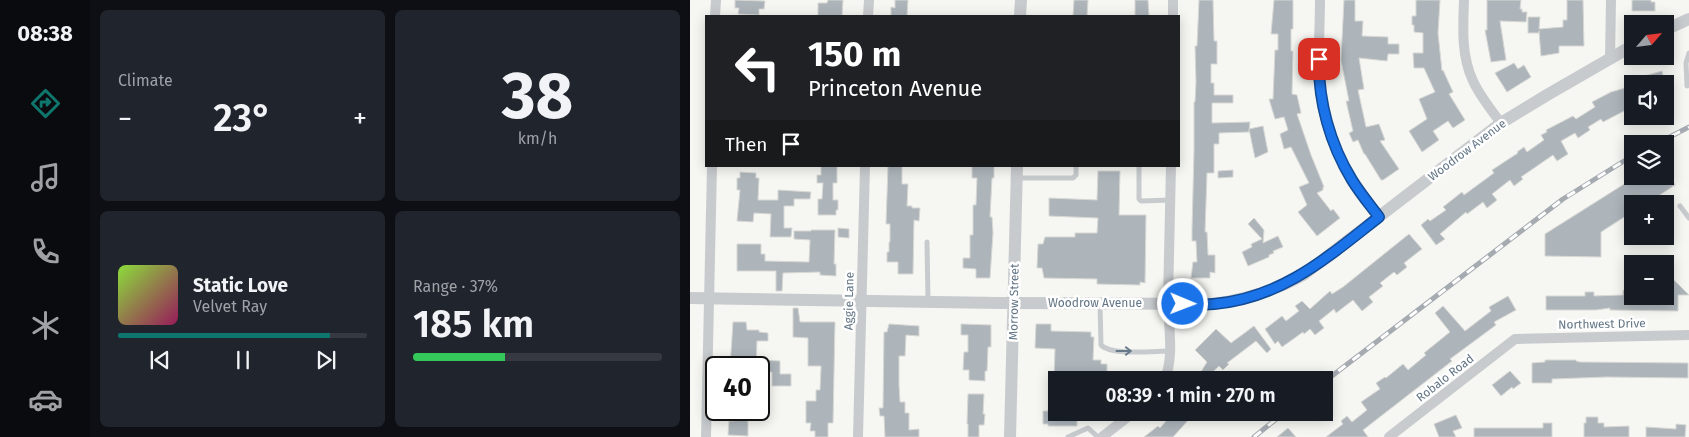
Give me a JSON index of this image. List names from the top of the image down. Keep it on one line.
{"streets":{"street":["Woodrow Avenue","Aggie Lane","Morrow Street","Northwest Drive","Robalo Road"]},"crossings":[["Woodrow Avenue","Aggie Lane"],["Woodrow Avenue","Morrow Street"],["Northwest Drive","Robalo Road"]],"north":"top right","page":{"tabs":"08:38","tile":["Climate",["38","km/h"],["Range · 37%","185 km"]],"map_buttons":["+","−"],"turn":["150 m","Princeton Avenue"],"heat":["−","23°","+"],"then":"Then","song":["Static Love","Velvet Ray"],"limit":"40","trip":"08:39 · 1 min · 270 m"}}
